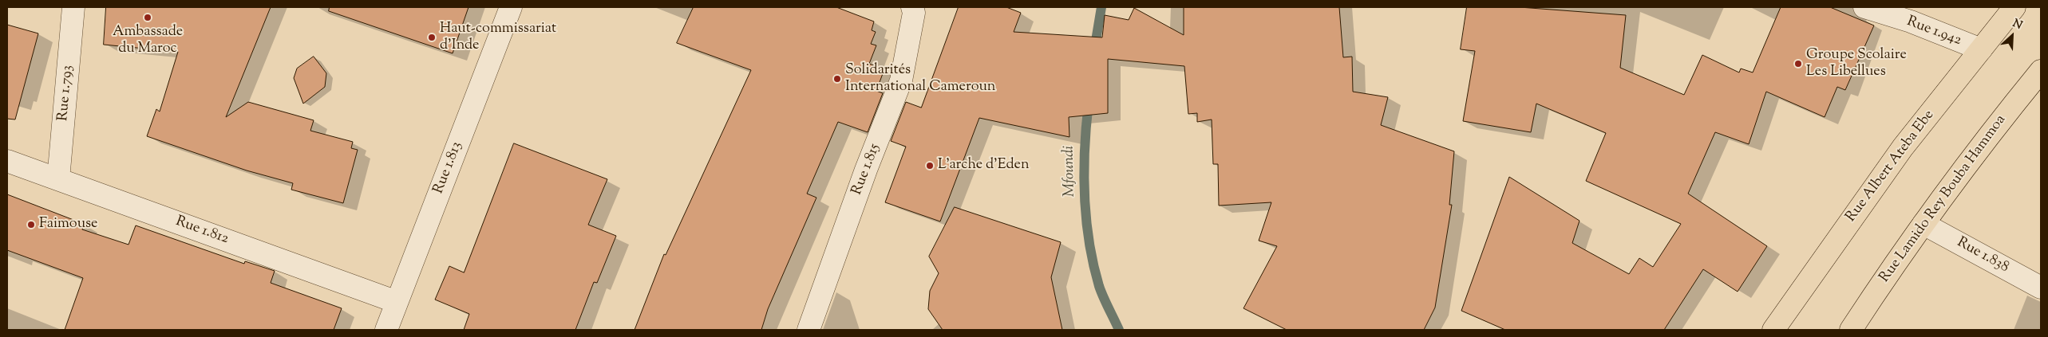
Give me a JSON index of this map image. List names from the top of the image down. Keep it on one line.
{"streets":{"highway":["Rue Albert Ateba Ebe","Rue Lamido Rey Bouba Hammoa"],"street":["Rue 1.942","Rue 1.793","Rue 1.813","Rue 1.815","Rue 1.812","Rue 1.838"]},"crossings":[["Rue 1.942","Rue Albert Ateba Ebe"],["Rue 1.793","Rue 1.812"],["Rue 1.813","Rue 1.812"],["Rue Lamido Rey Bouba Hammoa","Rue 1.838"]],"water":["Mfoundi"],"places":["Ambassade du Maroc","Haut-commissariat d'Inde","Groupe Scolaire Les Libellues","Solidarités International Cameroun","L'arche d'Eden","Faimouse"],"north":"top right"}
